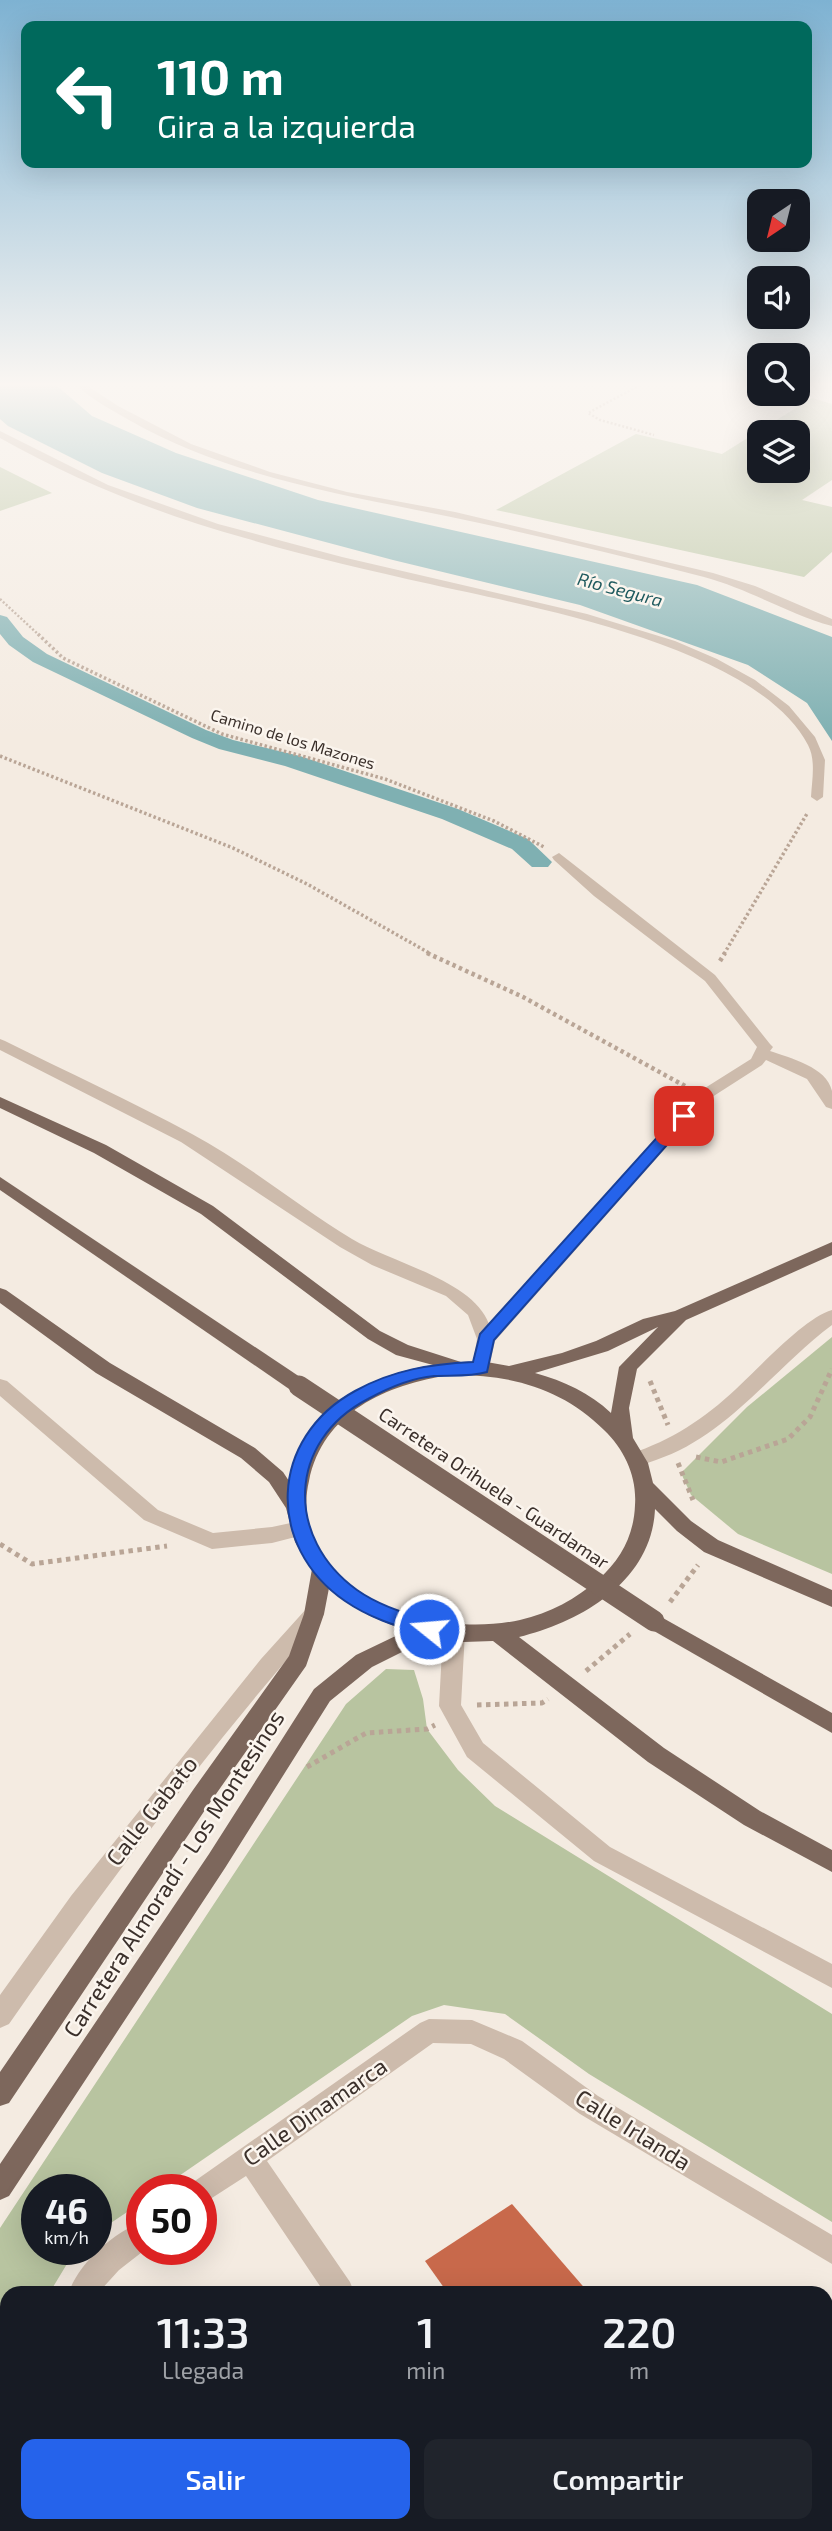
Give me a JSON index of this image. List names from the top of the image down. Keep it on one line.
{"streets":{"main road":["Carretera Orihuela - Guardamar","Carretera Almoradí - Los Montesinos"],"street":["Calle Gabato","Calle Dinamarca","Calle Irlanda"],"path":["Camino de los Mazones"]},"crossings":[["Calle Gabato","Carretera Almoradí - Los Montesinos"],["Calle Dinamarca","Calle Irlanda"]],"water":["Río Segura"],"north":"bottom left","page":{"turn":["110 m","Gira a la izquierda"],"speed":"46 km/h","limit":"50","eta":["11:33","Llegada","1","min","220","m"],"buttons":["Salir","Compartir"]}}
